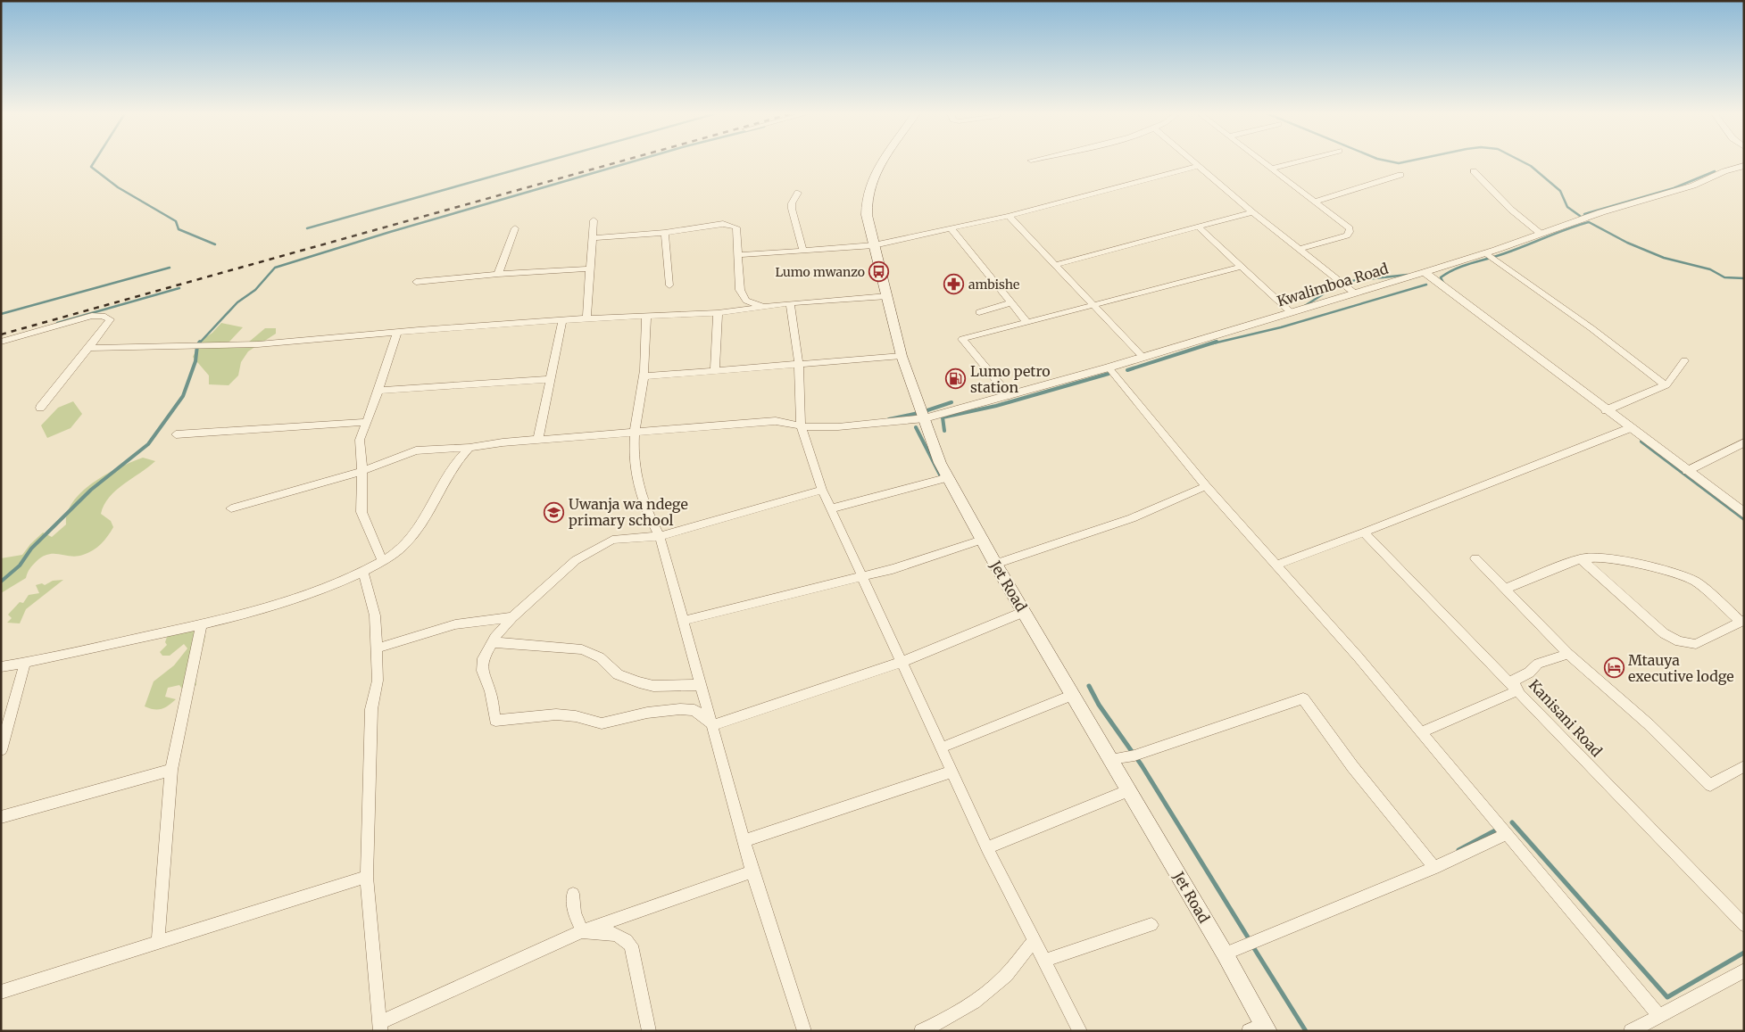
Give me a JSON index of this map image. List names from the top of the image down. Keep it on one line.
{"streets":{"main road":["Jet Road"],"street":["Kwalimboa Road","Kanisani Road"]},"crossings":[["Kwalimboa Road","Jet Road"]],"places":{"bus stop":["Lumo mwanzo"],"pharmacy":["ambishe"],"fuel station":["Lumo petro station"],"school or university":["Uwanja wa ndege primary school"],"hotel":["Mtauya executive lodge"]}}
